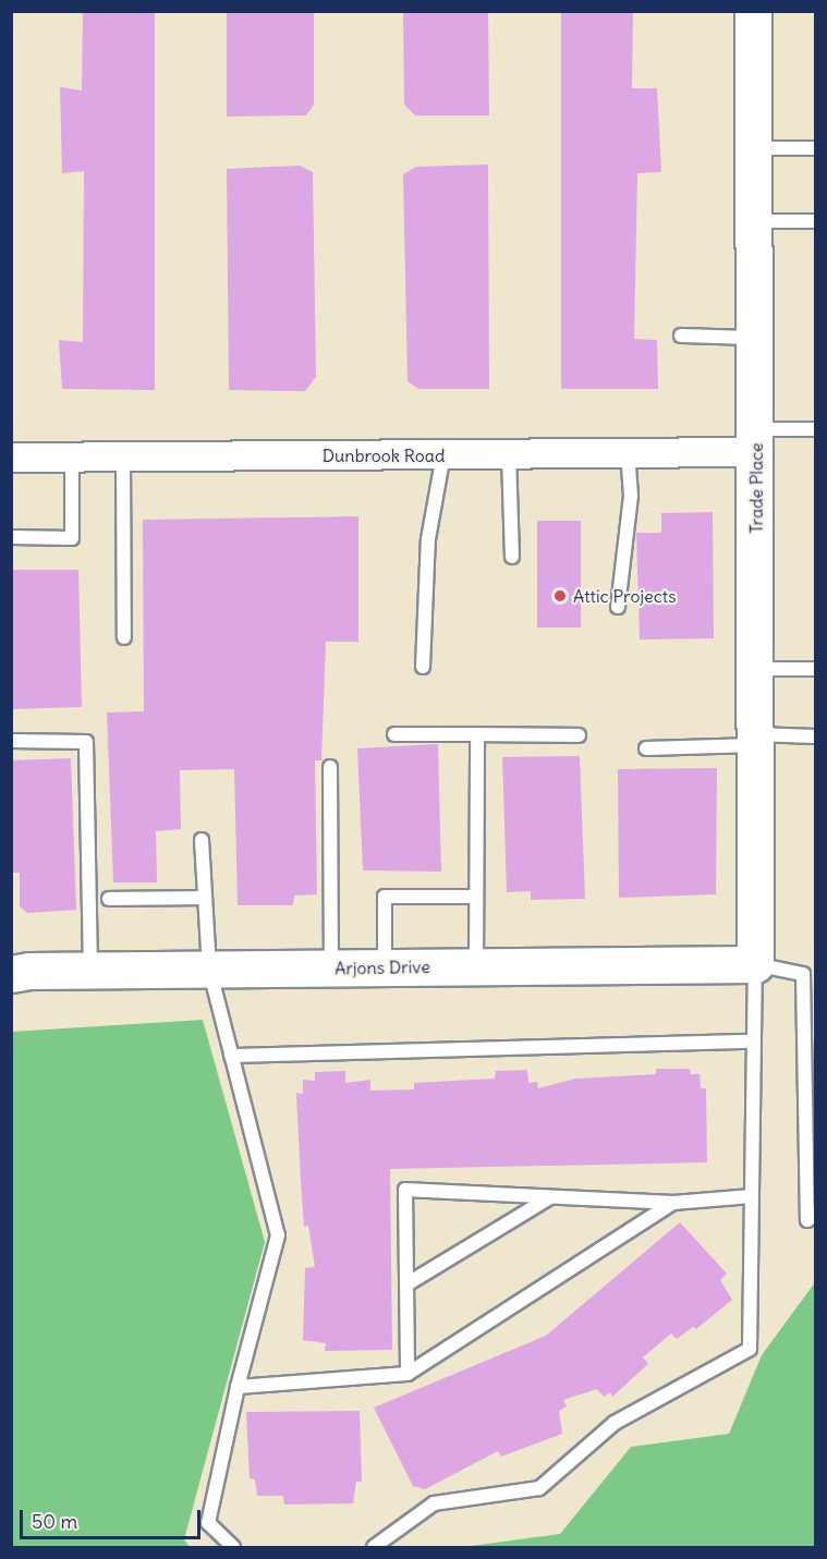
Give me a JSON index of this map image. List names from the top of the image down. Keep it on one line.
{"streets":{"street":["Dunbrook Road","Trade Place","Arjons Drive"]},"crossings":[["Dunbrook Road","Trade Place"],["Trade Place","Arjons Drive"]],"places":["Attic Projects"],"scale_bar":"50 m"}
